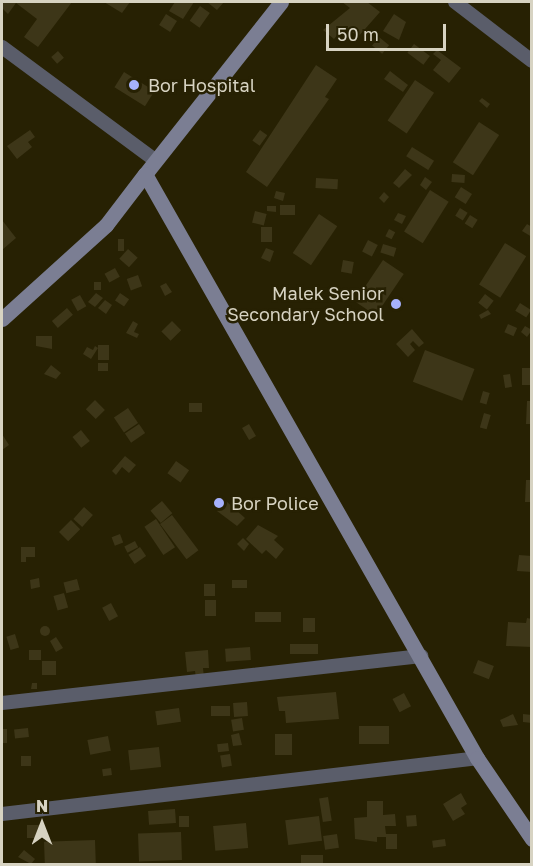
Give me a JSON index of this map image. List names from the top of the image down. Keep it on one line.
{"places":["Bor Hospital","Malek Senior Secondary School","Bor Police"],"scale_bar":"50 m","north":"top"}
